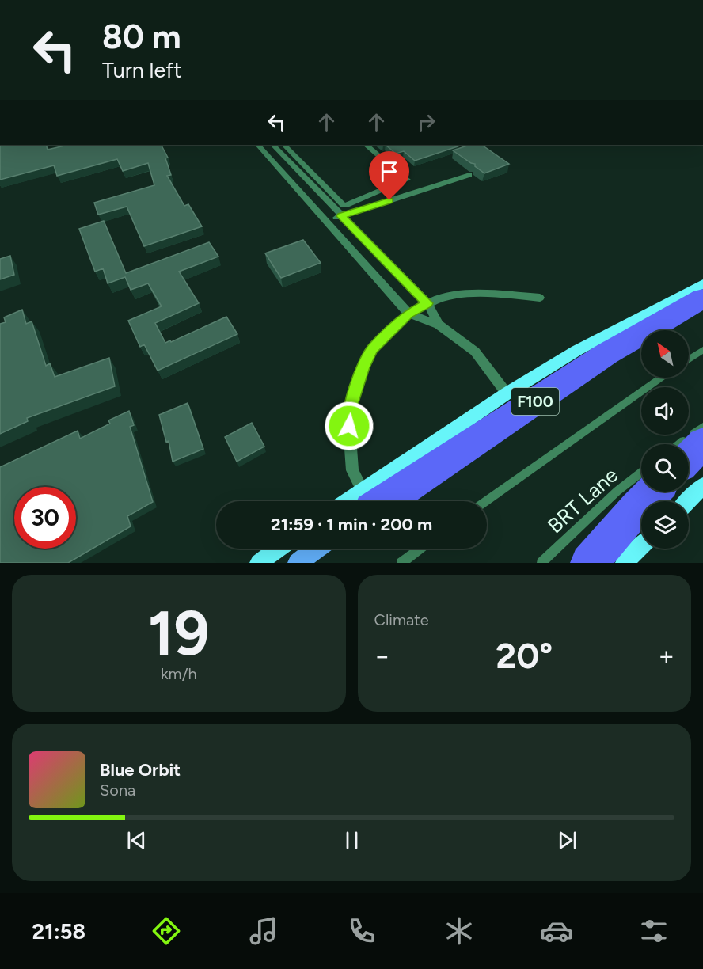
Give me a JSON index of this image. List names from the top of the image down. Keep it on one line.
{"streets":{"highway":["F100"],"lane":["BRT Lane"]},"north":"top left","page":{"turn":["80 m","Turn left"],"limit":"30","trip":"21:59 · 1 min · 200 m","tile":[["19","km/h"],"Climate"],"heat":["−","20°","+"],"song":["Blue Orbit","Sona"],"tabs":"21:58"}}
